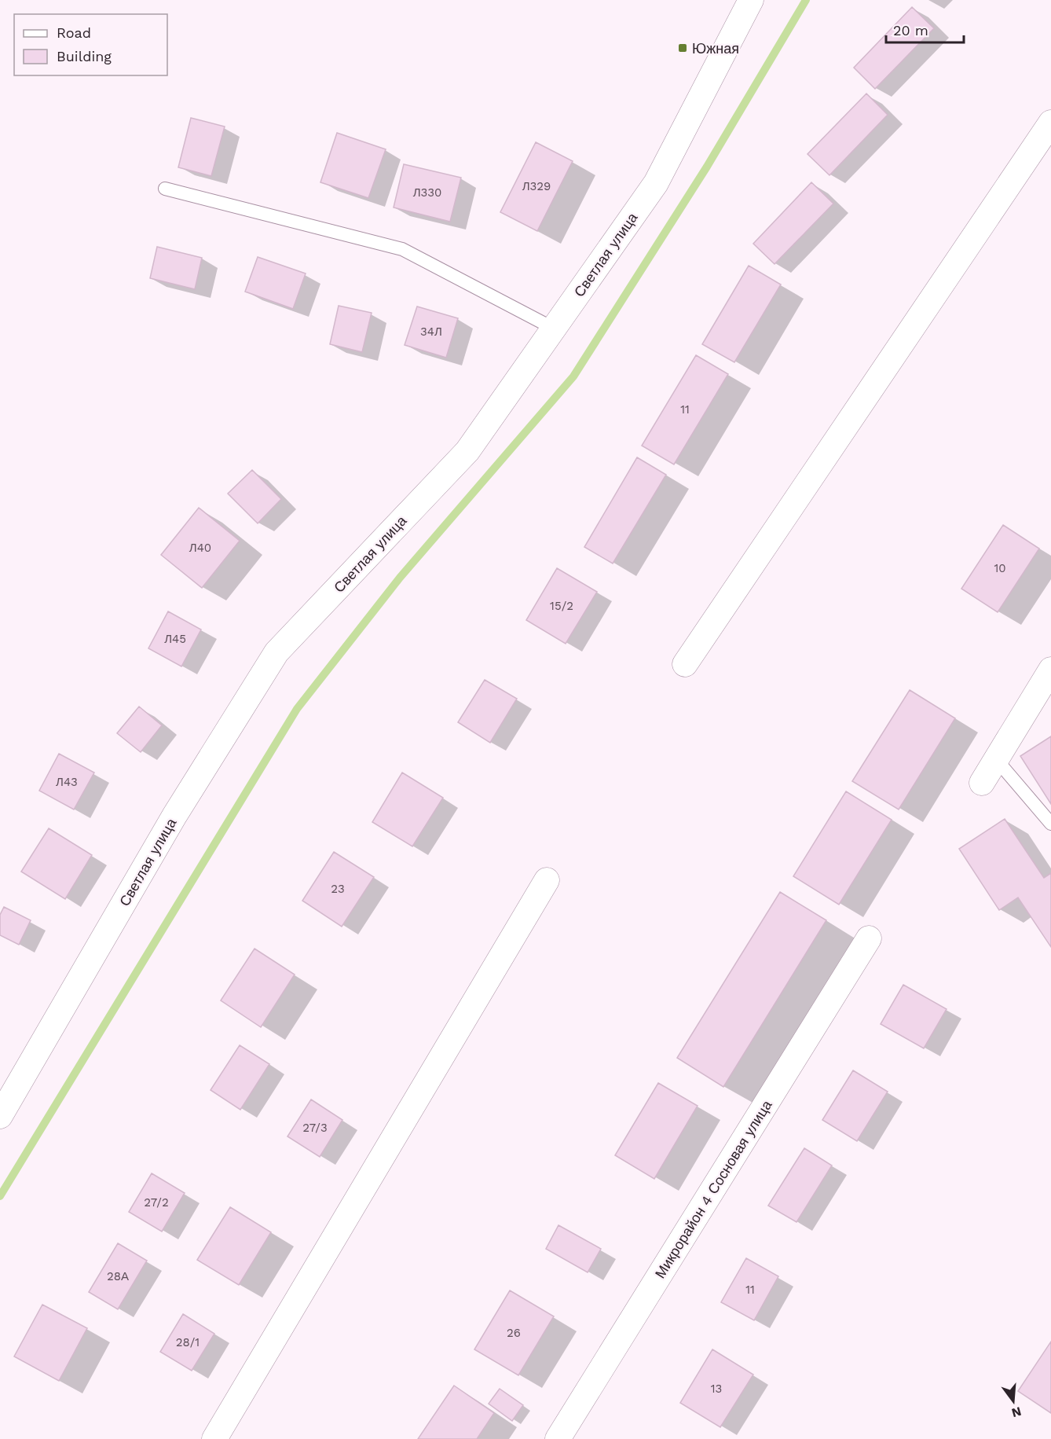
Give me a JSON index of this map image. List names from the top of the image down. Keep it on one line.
{"streets":{"street":["Светлая улица","Микрорайон 4 Сосновая улица"]},"places":{"transit":["Южная"]},"house_numbers":["Л329","Л330","34Л","11","Л40","10","15/2","Л45","Л43","23","27/3","27/2","28А","11","26","28/1","13"],"legend":["Road","Building"],"scale_bar":"20 m","north":"bottom"}
